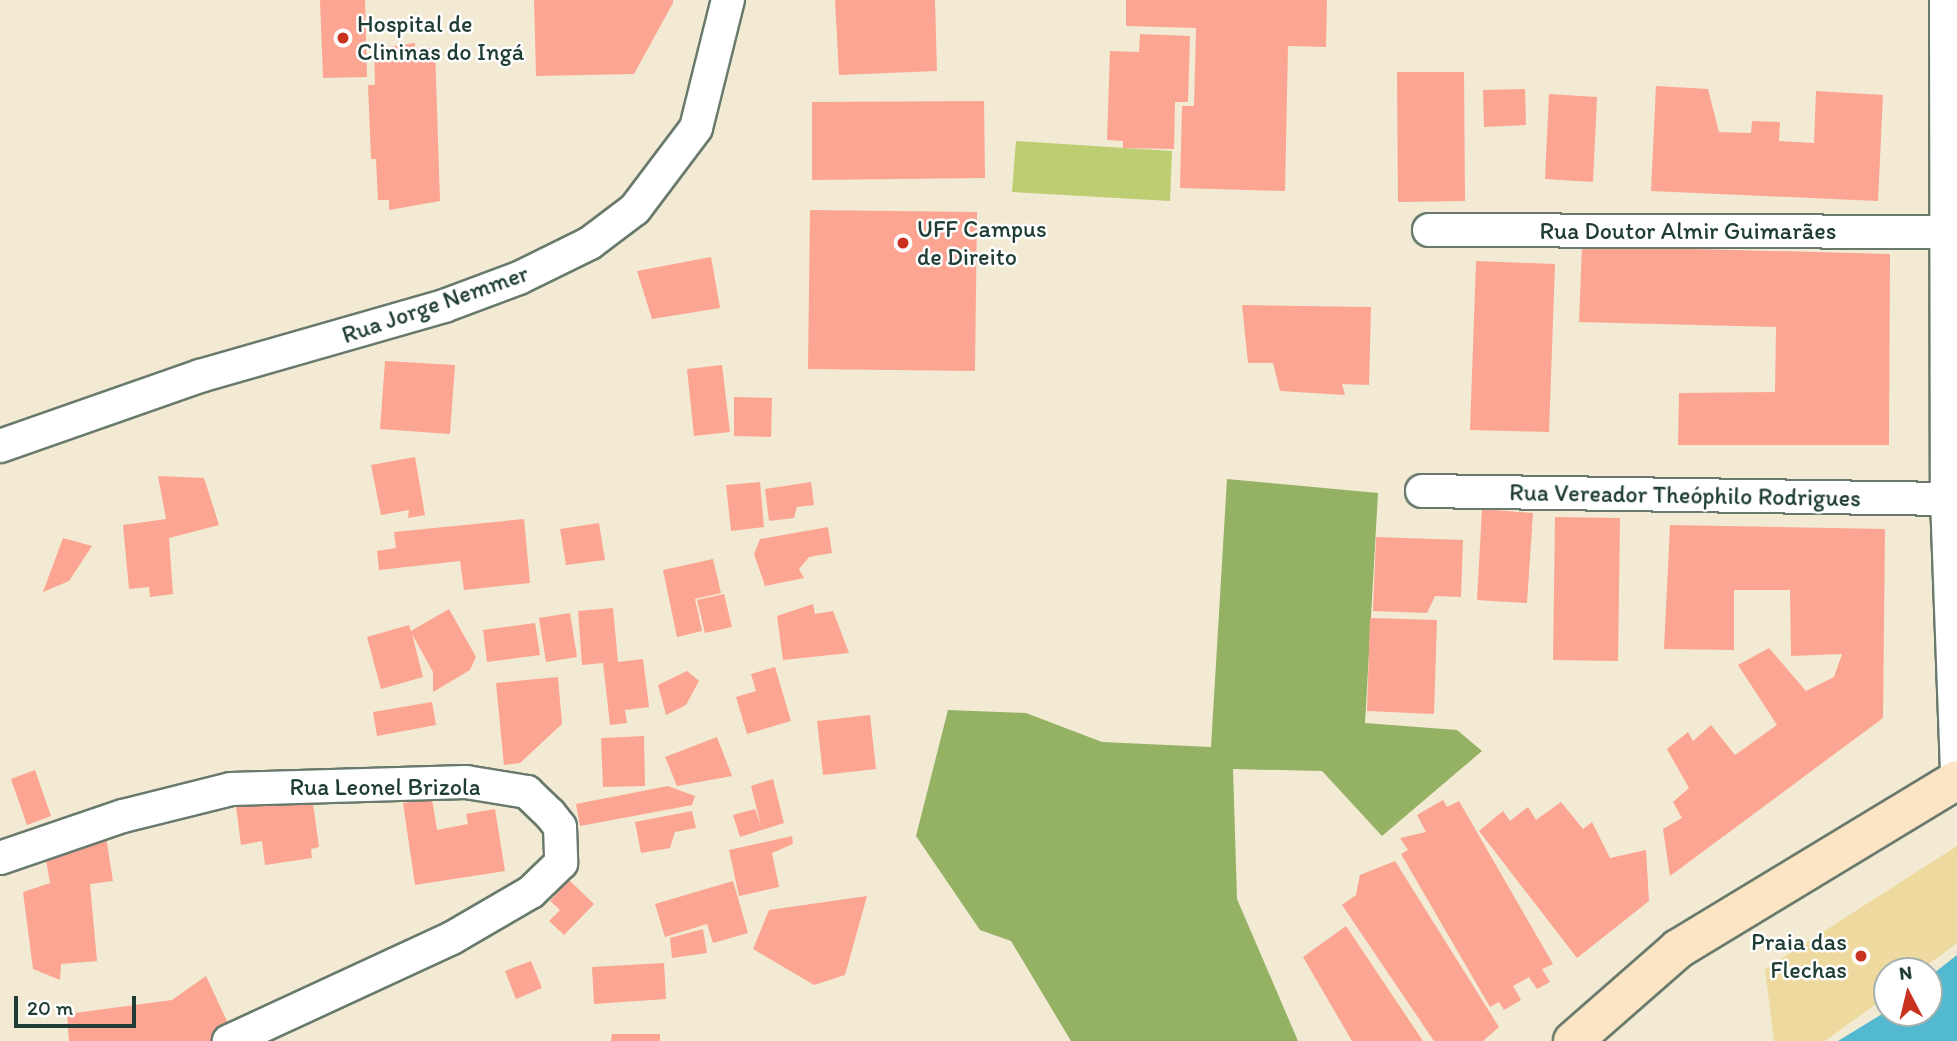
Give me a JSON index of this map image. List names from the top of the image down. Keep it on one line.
{"streets":{"street":["Rua Doutor Almir Guimarães","Rua Jorge Nemmer","Rua Vereador Theóphilo Rodrigues","Rua Leonel Brizola"]},"places":["Hospital de Clininas do Ingá","UFF Campus de Direito","Praia das Flechas"],"scale_bar":"20 m","north":"top"}
